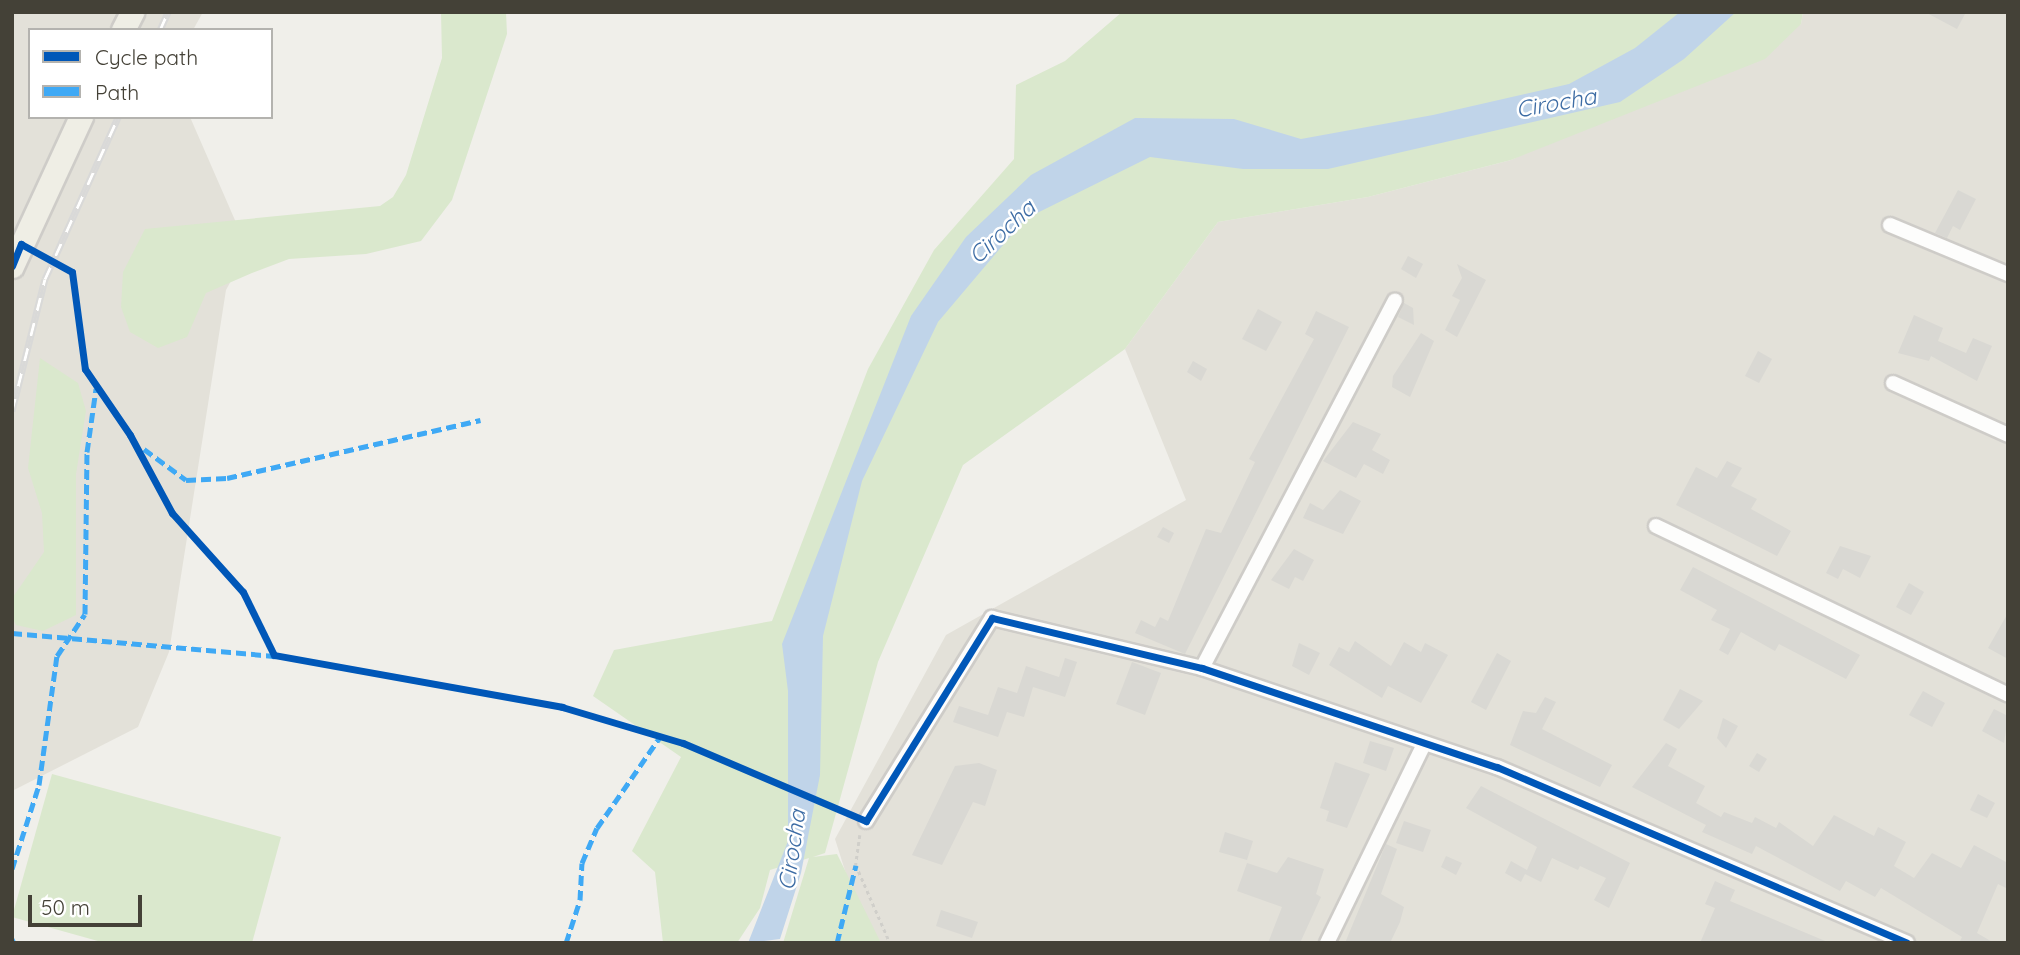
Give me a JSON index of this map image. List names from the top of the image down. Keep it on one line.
{"water":["Cirocha"],"legend":["Cycle path","Path"],"scale_bar":"50 m"}
